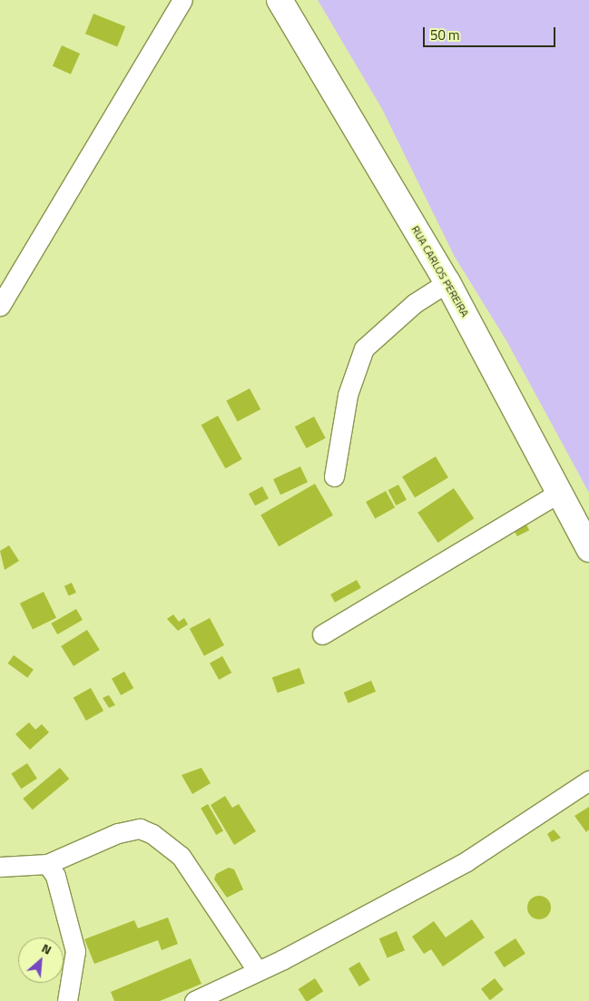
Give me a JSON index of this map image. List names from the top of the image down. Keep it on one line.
{"streets":{"main road":["RUA CARLOS PEREIRA"]},"scale_bar":"50 m","north":"top right"}
